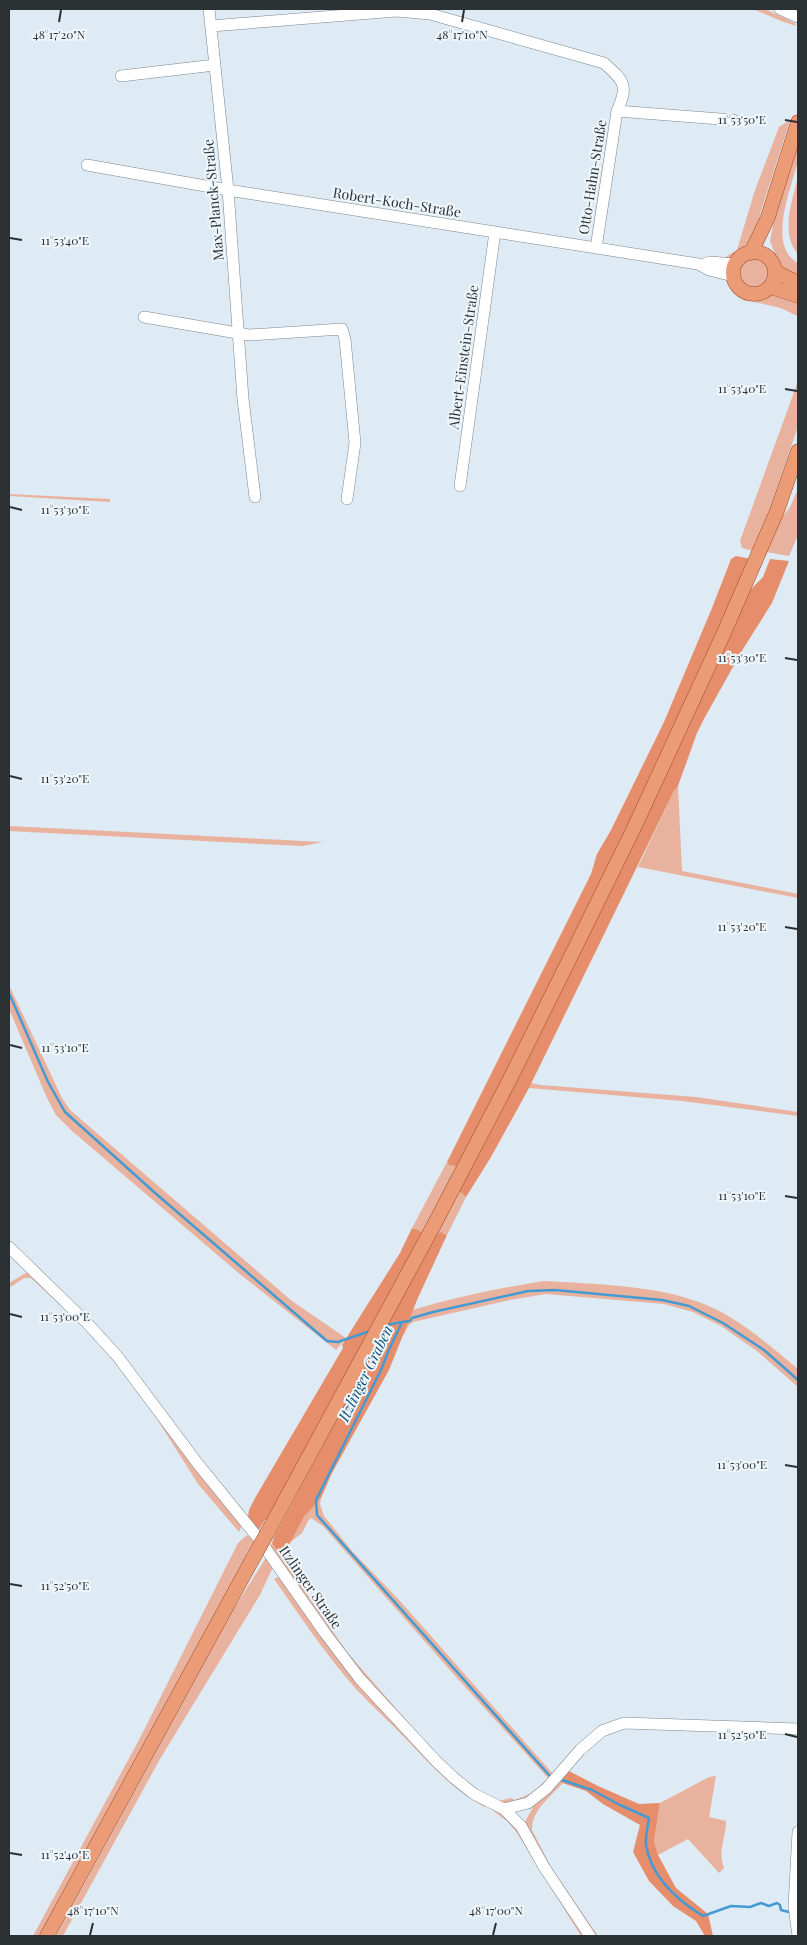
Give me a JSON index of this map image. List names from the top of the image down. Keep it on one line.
{"streets":{"street":["Otto-Hahn-Straße","Max-Planck-Straße","Robert-Koch-Straße","Albert-Einstein-Straße","Itzlinger Straße"]},"crossings":[["Otto-Hahn-Straße","Max-Planck-Straße"],["Otto-Hahn-Straße","Robert-Koch-Straße"],["Max-Planck-Straße","Robert-Koch-Straße"],["Robert-Koch-Straße","Albert-Einstein-Straße"]],"water":["Itzlinger Graben"],"coordinates":["48°17'20\"N","48°17'10\"N","11°53'50\"E","11°53'40\"E","11°53'30\"E","11°53'20\"E","11°53'10\"E","11°53'00\"E","11°52'50\"E","11°52'40\"E","48°17'00\"N"]}
